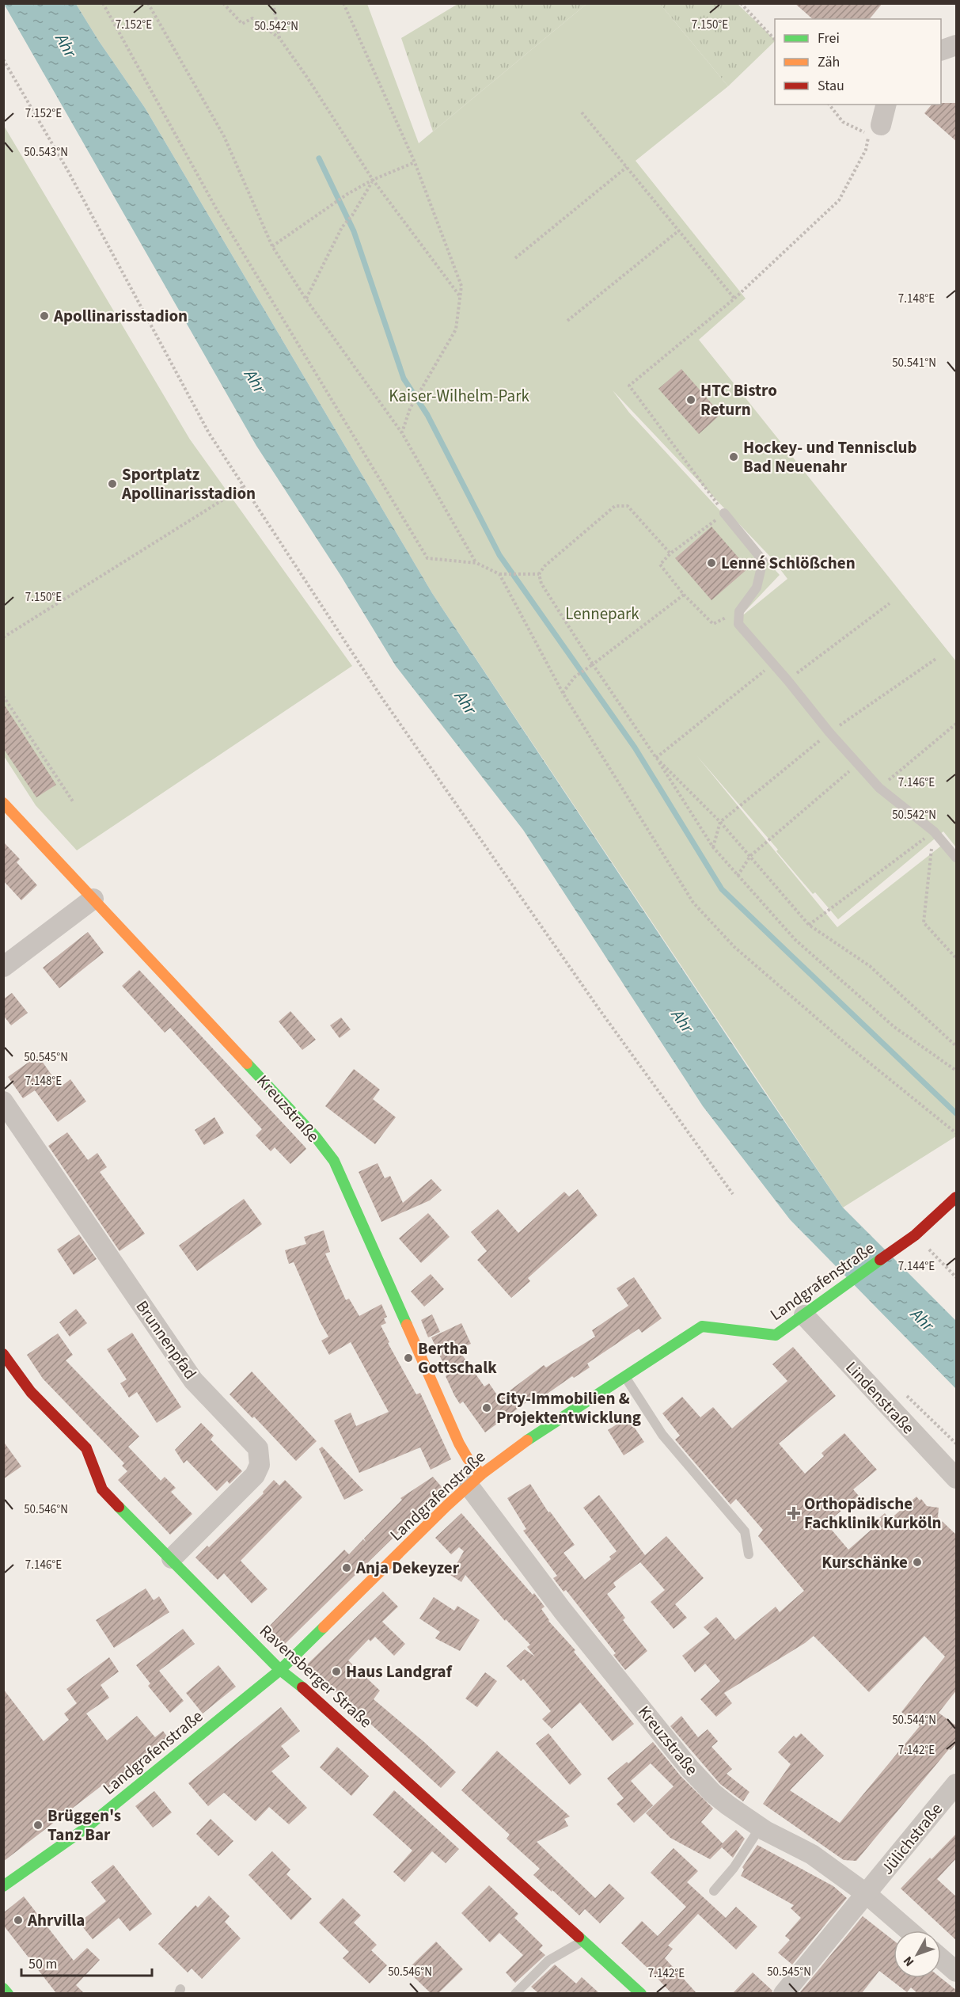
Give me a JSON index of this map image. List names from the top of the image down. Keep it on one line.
{"streets":{"street":["Kreuzstraße","Landgrafenstraße","Brunnenpfad","Lindenstraße","Ravensberger Straße","Jülichstraße"]},"crossings":[["Kreuzstraße","Landgrafenstraße"],["Kreuzstraße","Jülichstraße"],["Landgrafenstraße","Lindenstraße"],["Landgrafenstraße","Ravensberger Straße"],["Brunnenpfad","Ravensberger Straße"]],"water":["Ahr"],"parks":["Kaiser-Wilhelm-Park","Lennepark"],"places":{"other":["Apollinarisstadion","HTC Bistro Return","Hockey- und Tennisclub Bad Neuenahr","Sportplatz Apollinarisstadion","Lenné Schlößchen","Bertha Gottschalk","City-Immobilien & Projektentwicklung","Kurschänke","Anja Dekeyzer","Haus Landgraf","Brüggen's Tanz Bar","Ahrvilla"],"health":["Orthopädische Fachklinik Kurköln"]},"legend":["Frei","Zäh","Stau"],"scale_bar":"50 m","north":"bottom left","coordinates":["7.152°E","7.150°E","50.542°N","50.543°N","7.148°E","50.541°N","7.146°E","50.545°N","7.144°E","50.546°N","50.544°N","7.142°E"]}
